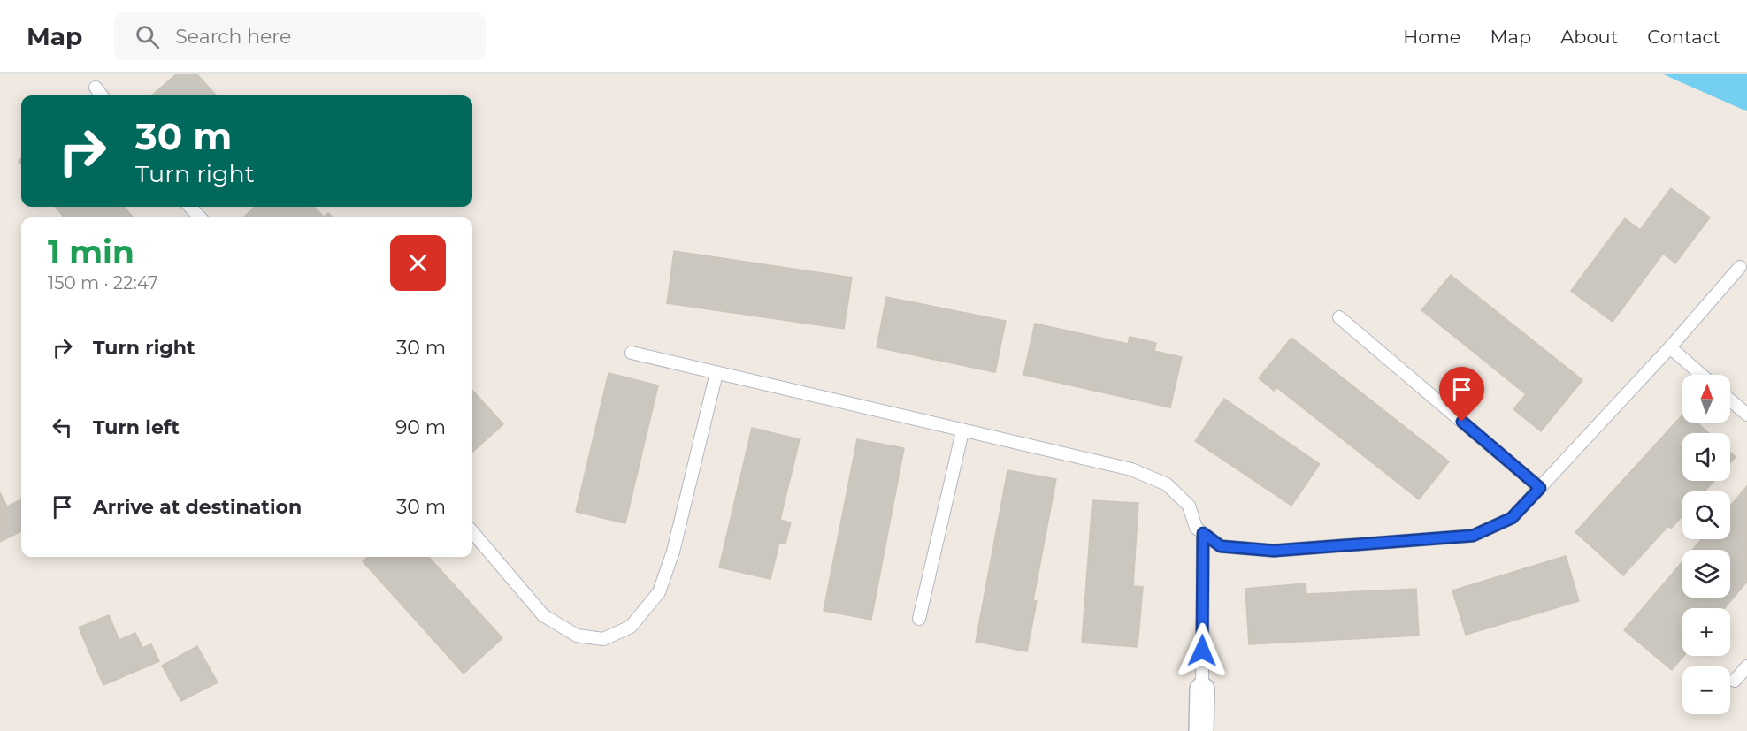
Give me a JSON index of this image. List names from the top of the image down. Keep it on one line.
{"north":"top","page":{"header":"Map","search":"Search here","nav":["Home","Map","About","Contact"],"turn":["30 m","Turn right"],"heading":["1 min","150 m · 22:47"],"list":[{"name":"Turn right","value":"30 m"},{"name":"Turn left","value":"90 m"},{"name":"Arrive at destination","value":"30 m"}],"map_buttons":["+","−"]}}
